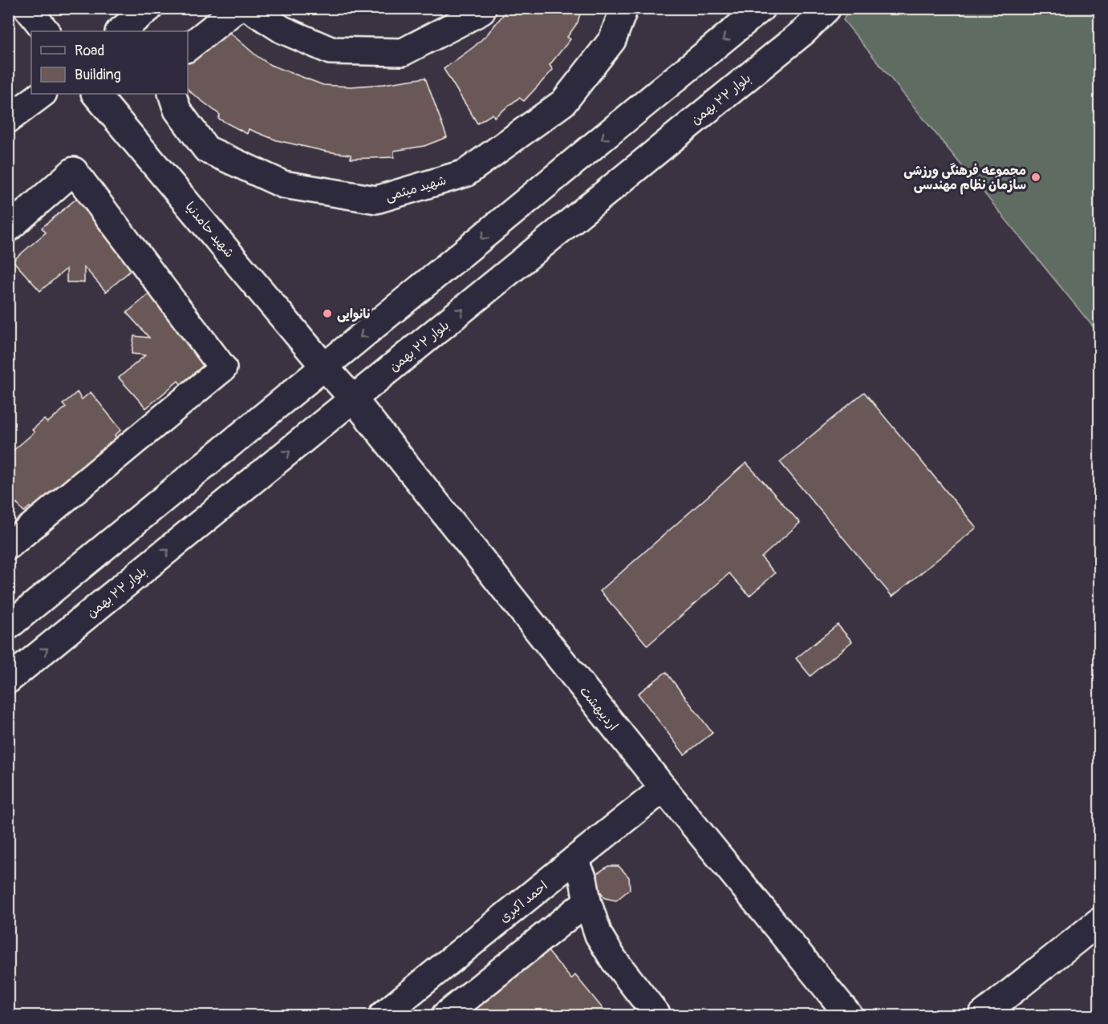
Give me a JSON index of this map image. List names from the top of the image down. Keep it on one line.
{"streets":{"street":["بلوار ۲۲ بهمن","شهید میثمی","شهید حامدنیا","اردیبهشت","احمد اکبری"]},"crossings":[["بلوار ۲۲ بهمن","شهید حامدنیا"],["بلوار ۲۲ بهمن","اردیبهشت"],["شهید حامدنیا","اردیبهشت"],["اردیبهشت","احمد اکبری"]],"places":["مجموعه فرهنگی ورزشی سازمان نظام مهندسی","نانوایی"],"legend":["Road","Building"]}
